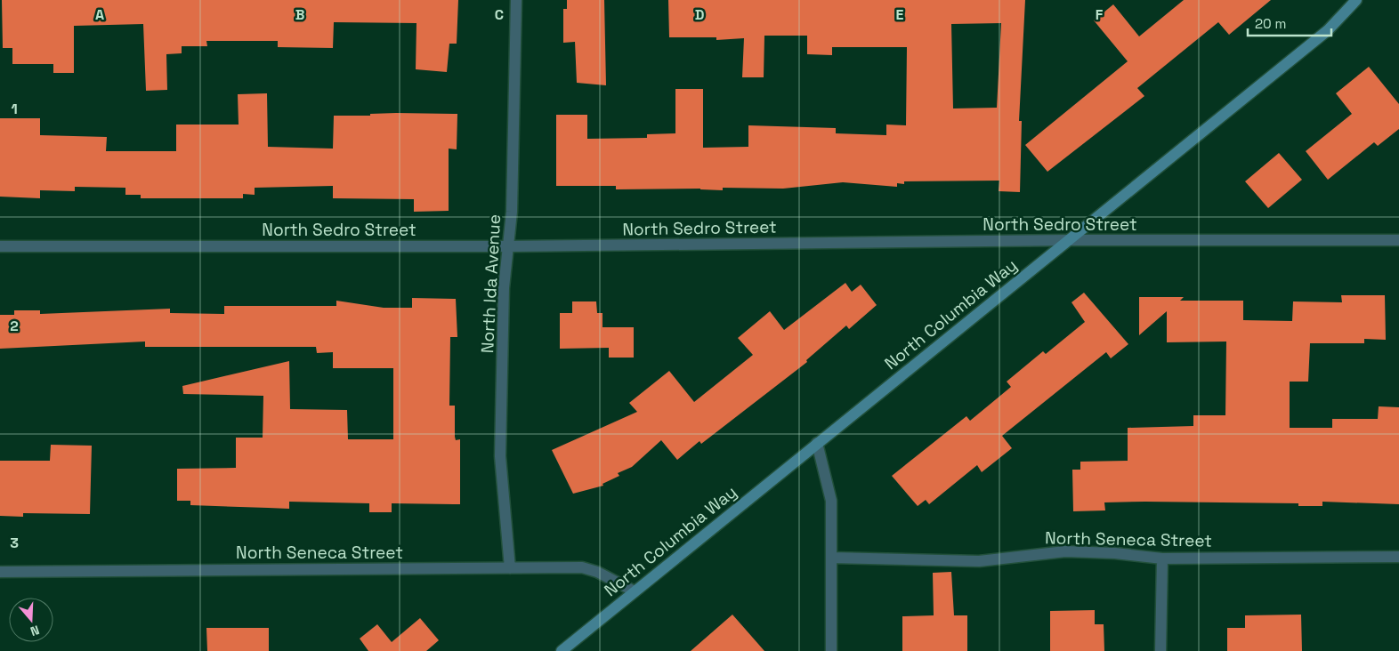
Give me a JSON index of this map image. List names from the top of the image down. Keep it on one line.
{"streets":{"street":["North Sedro Street","North Ida Avenue","North Columbia Way","North Seneca Street"]},"crossings":[["North Sedro Street","North Ida Avenue"],["North Sedro Street","North Columbia Way"],["North Ida Avenue","North Seneca Street"],["North Columbia Way","North Seneca Street"]],"scale_bar":"20 m","north":"bottom","grid":{"columns":["A","B","C","D","E","F"],"rows":["1","2","3"]}}
